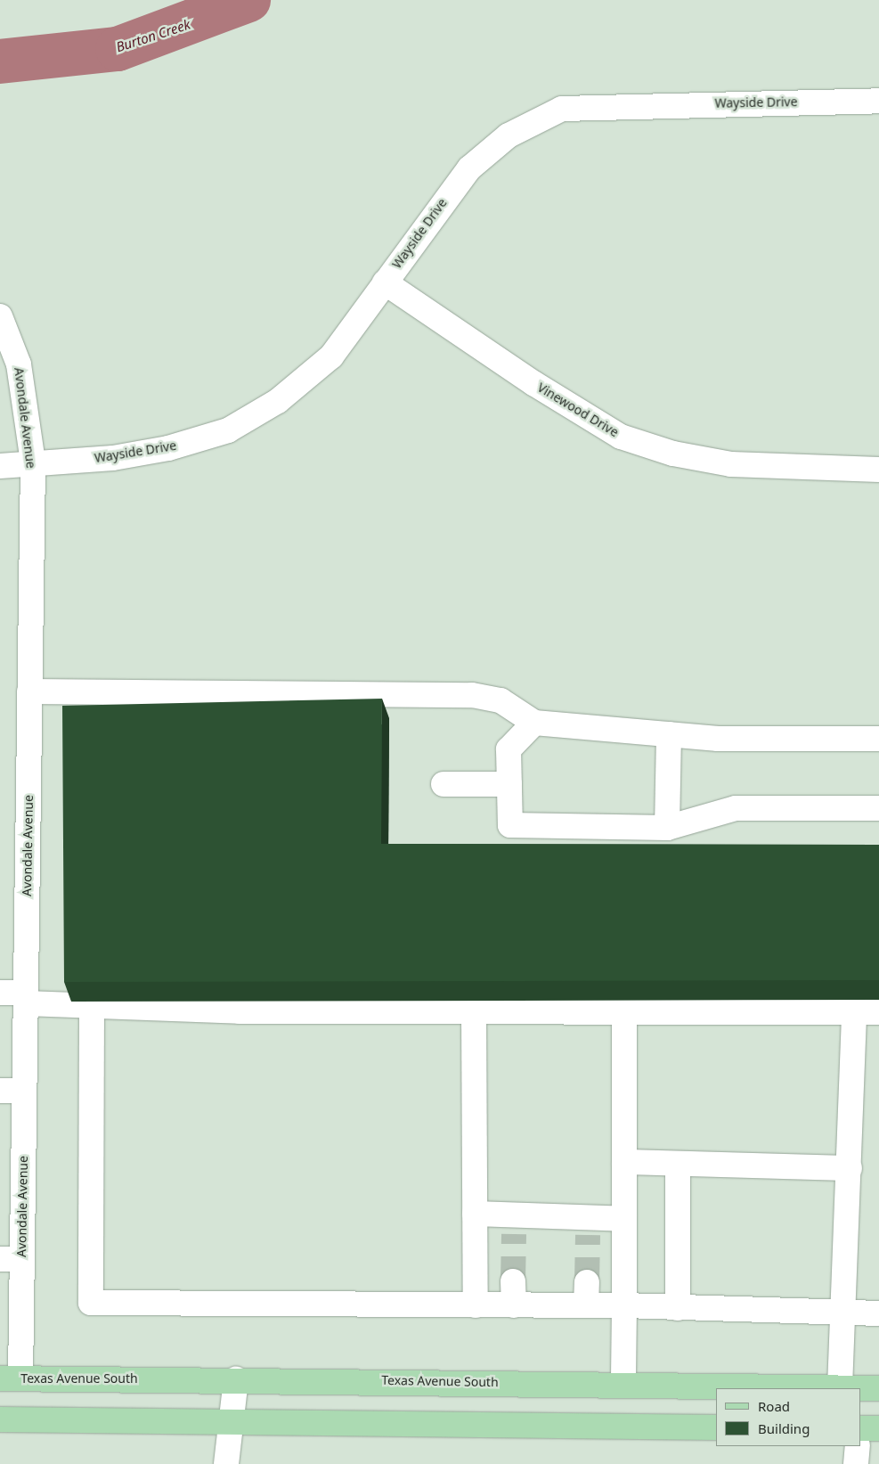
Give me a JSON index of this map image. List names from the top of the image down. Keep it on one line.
{"streets":{"main road":["Texas Avenue South"],"street":["Wayside Drive","Vinewood Drive","Avondale Avenue"]},"crossings":[["Wayside Drive","Vinewood Drive"],["Wayside Drive","Avondale Avenue"],["Avondale Avenue","Texas Avenue South"]],"water":["Burton Creek"],"legend":["Road","Building"]}
